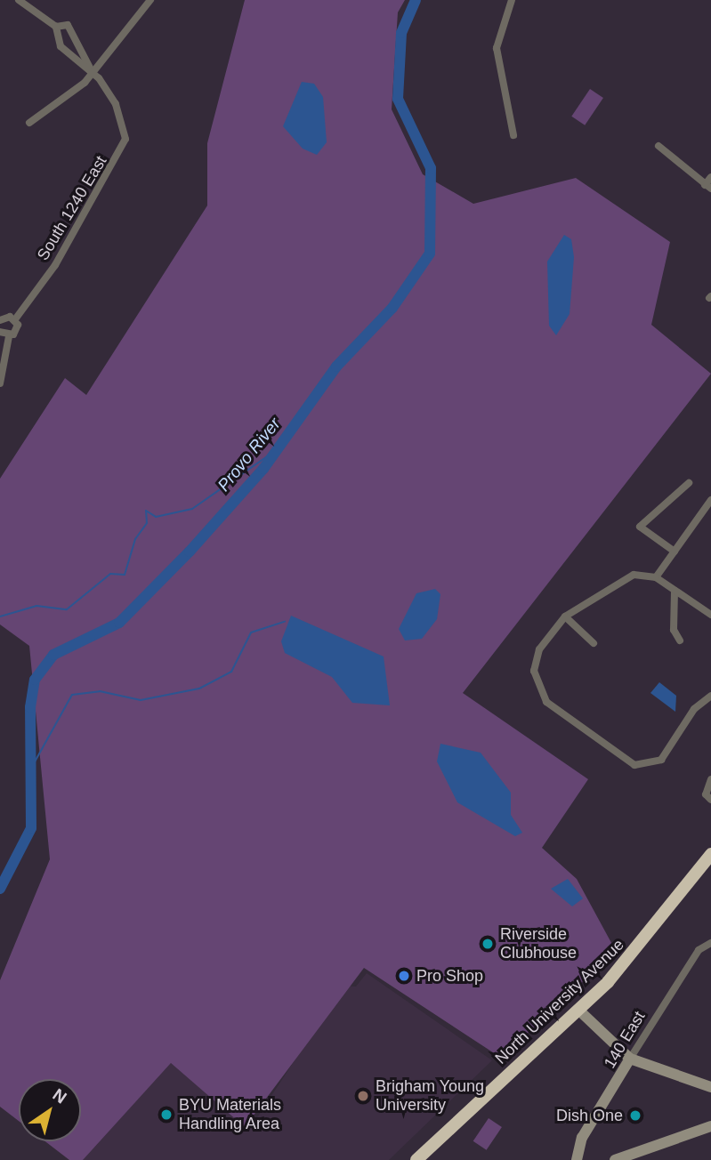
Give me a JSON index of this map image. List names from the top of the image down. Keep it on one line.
{"streets":{"highway":["North University Avenue"],"street":["South 1240 East","140 East"]},"water":["Provo River"],"places":["Riverside Clubhouse","Pro Shop","Brigham Young University","BYU Materials Handling Area","Dish One"],"north":"top right"}
